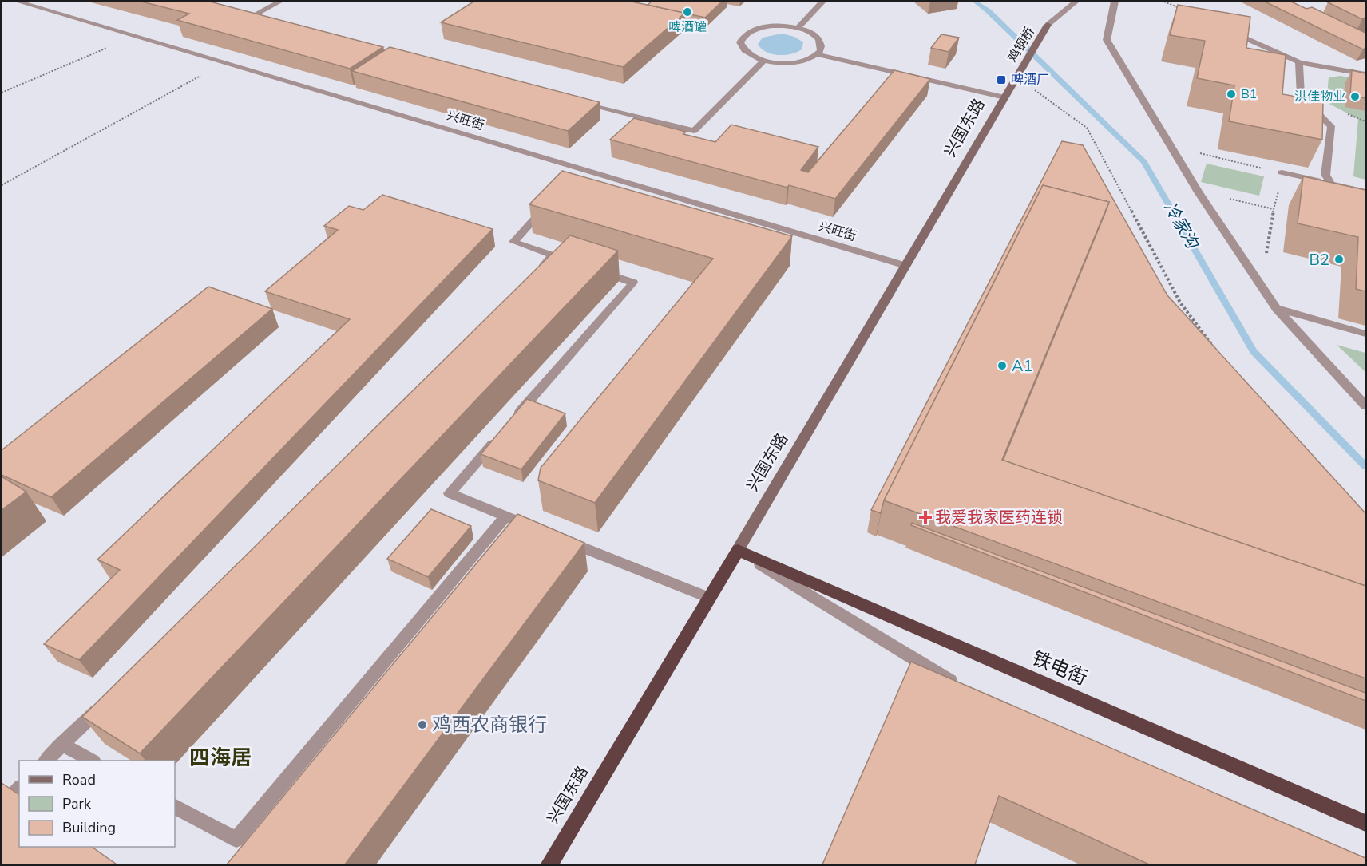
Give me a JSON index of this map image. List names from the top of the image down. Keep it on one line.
{"streets":{"highway":["兴国东路","铁电街"],"main road":["鸡钢桥"],"street":["兴旺街"]},"crossings":[["鸡钢桥","兴国东路"],["兴旺街","兴国东路"],["兴国东路","铁电街"]],"districts":["四海居"],"water":["冷家沟"],"places":{"other":["啤酒罐","B1","洪佳物业","B2","A1","鸡西农商银行"],"transit":["啤酒厂"],"health":["我爱我家医药连锁"]},"legend":["Road","Park","Building"]}
